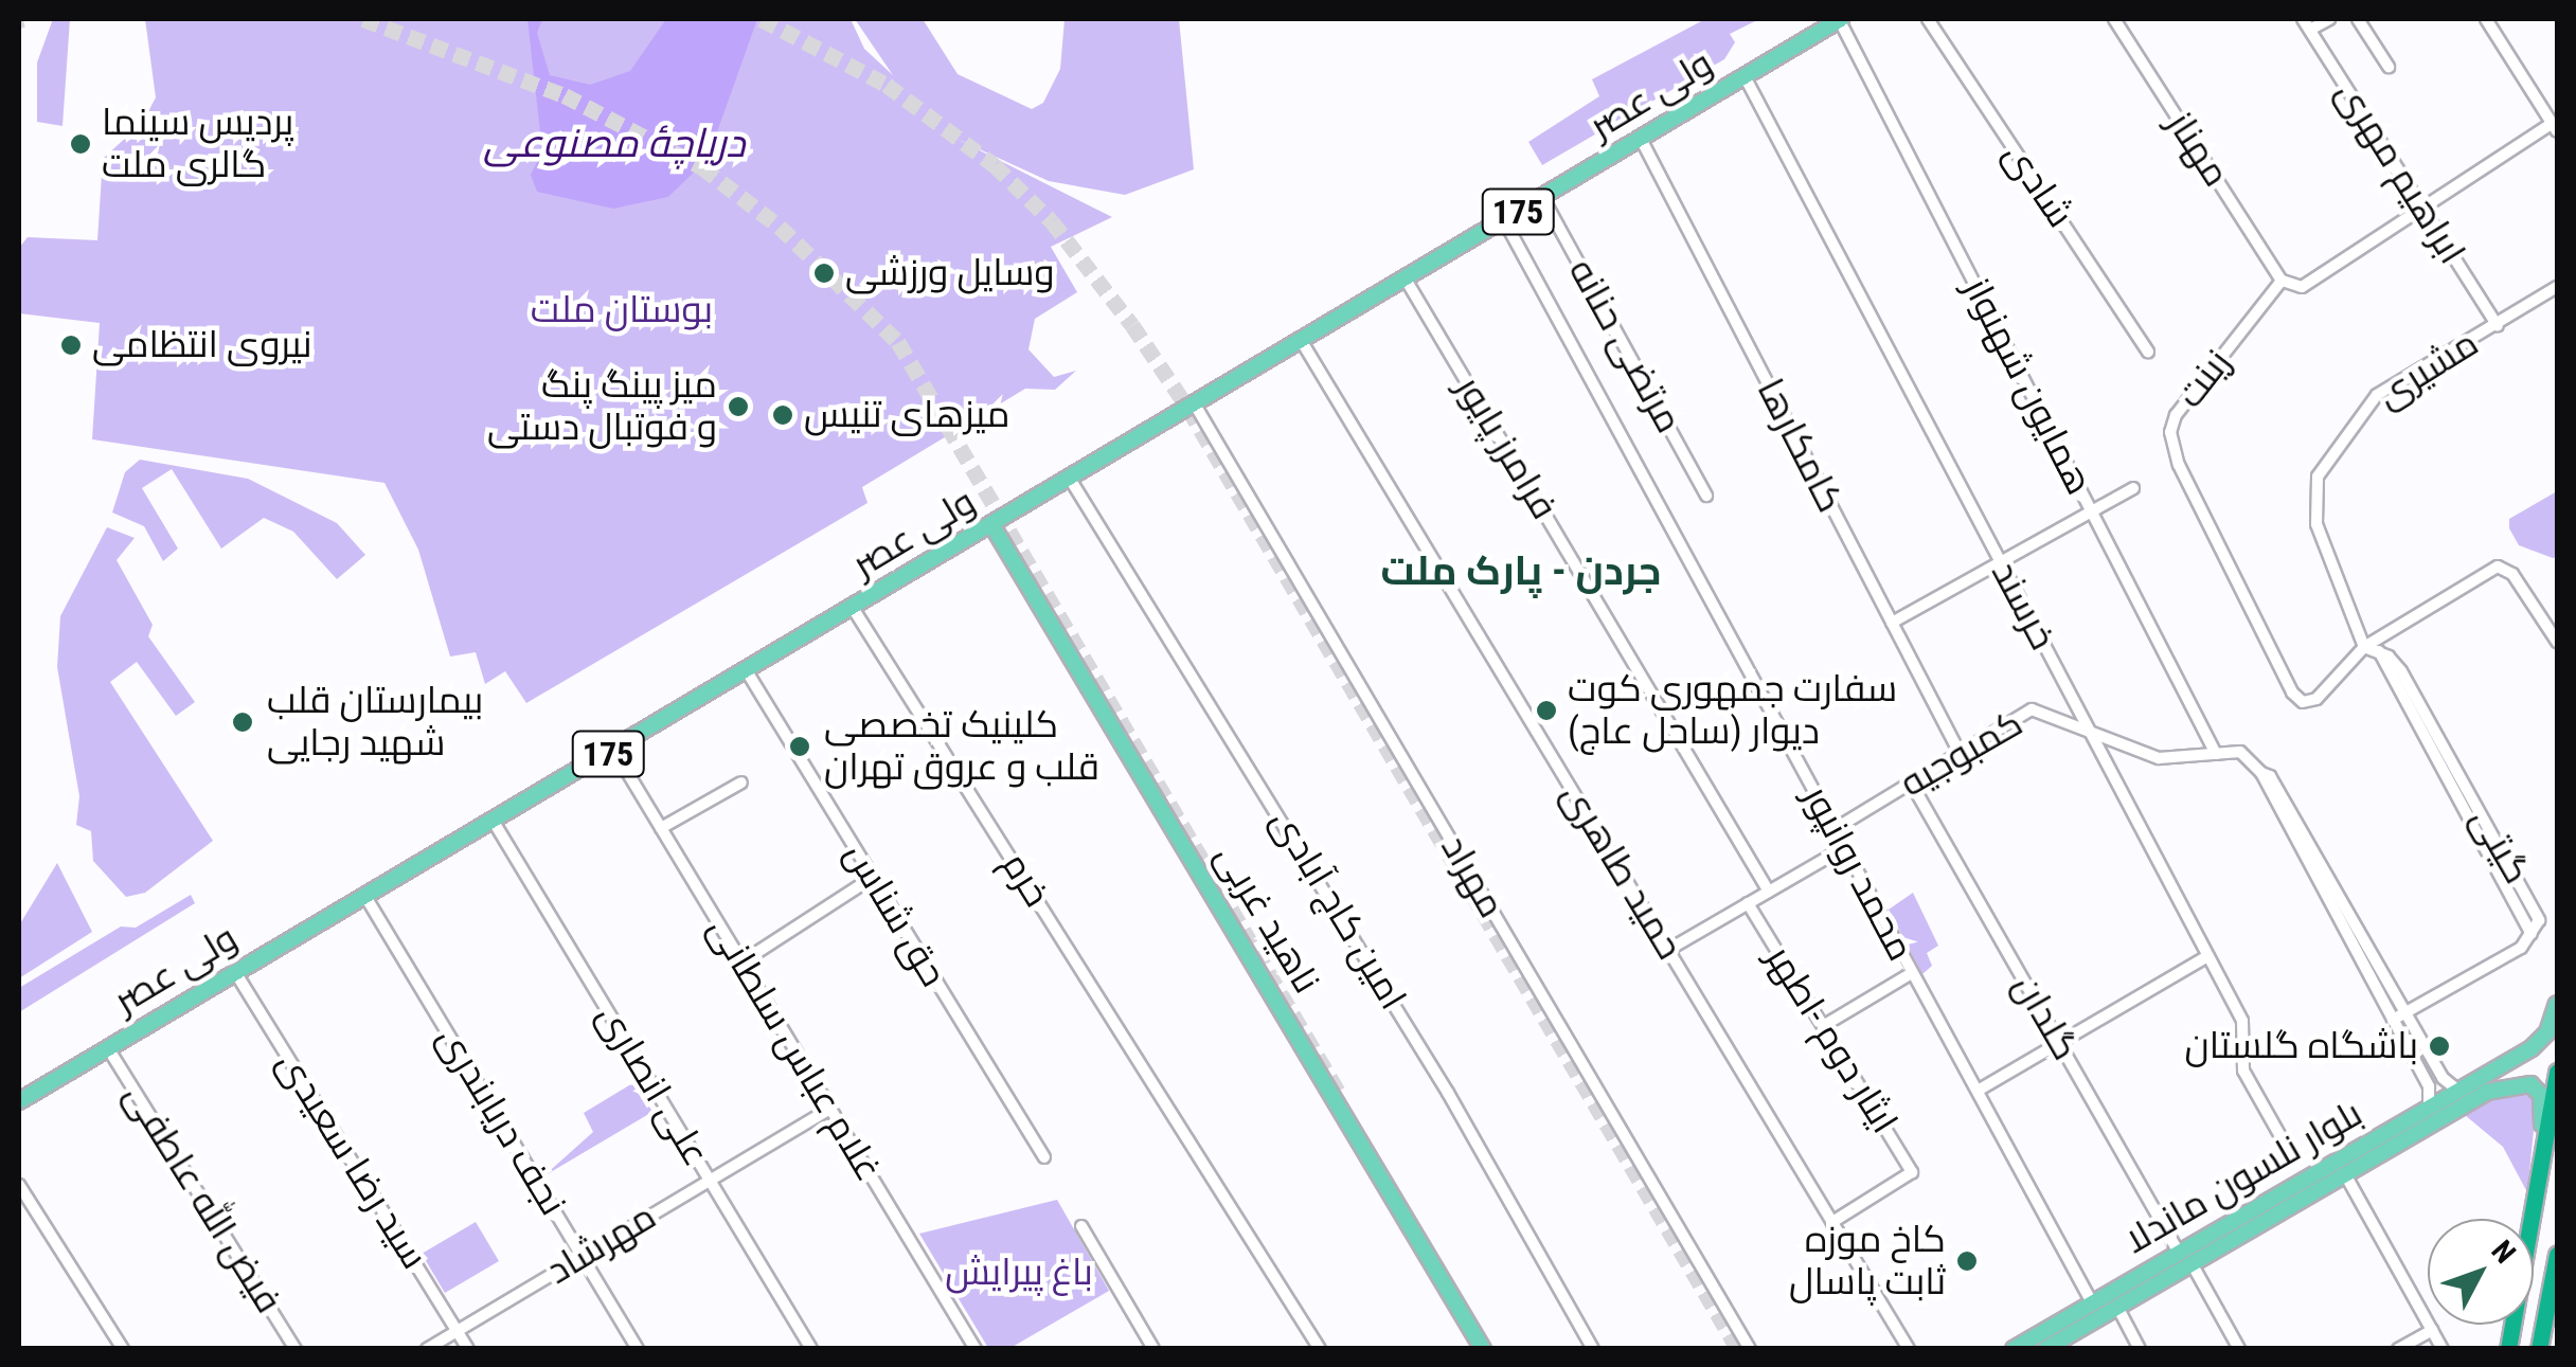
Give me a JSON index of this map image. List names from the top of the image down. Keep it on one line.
{"streets":{"main road":["ولی عصر","175","ناهید غربی","بلوار نلسون ماندلا"],"street":["مهناز","ابراهیم مهری","شادی","مرتضی حنانه","مشیری","زینت","همایون شهنواز","کامکارها","فرامرز پایور","خرسند","کمبوجیه","گیتی","حمید طاهری","محمد روانپور","مهراد","خرم","امین کاج آبادی","حق شناس","گلدان","ایثار دوم -اطهر","غلام عباس سلطانی","علی انصاری","نجف دریابندری","سید رضا سعیدی","فیض الله عاطفی","مهرشاد"]},"crossings":[["ولی عصر","مرتضی حنانه"],["ولی عصر","همایون شهنواز"],["ولی عصر","کامکارها"],["ولی عصر","فرامرز پایور"],["ولی عصر","خرسند"],["ولی عصر","حمید طاهری"],["ولی عصر","محمد روانپور"],["ولی عصر","مهراد"],["ولی عصر","خرم"],["ولی عصر","امین کاج آبادی"],["ولی عصر","حق شناس"],["ولی عصر","ناهید غربی"],["ولی عصر","غلام عباس سلطانی"],["ولی عصر","علی انصاری"],["ولی عصر","نجف دریابندری"],["ولی عصر","سید رضا سعیدی"],["ولی عصر","فیض الله عاطفی"],["مهناز","زینت"],["ابراهیم مهری","مشیری"],["مشیری","زینت"],["مشیری","گیتی"],["زینت","گیتی"],["همایون شهنواز","کمبوجیه"],["کامکارها","کمبوجیه"],["خرسند","کمبوجیه"],["کمبوجیه","محمد روانپور"],["کمبوجیه","گلدان"],["حمید طاهری","ایثار دوم -اطهر"],["محمد روانپور","بلوار نلسون ماندلا"],["گلدان","بلوار نلسون ماندلا"],["غلام عباس سلطانی","مهرشاد"],["علی انصاری","مهرشاد"],["نجف دریابندری","مهرشاد"],["سید رضا سعیدی","مهرشاد"]],"districts":["جردن - پارک ملت"],"water":["دریاچهٔ مصنوعی"],"parks":["بوستان ملت","باغ پیرایش"],"places":["پردیس سینما گالری ملت","وسایل ورزشی","نیروی انتظامی","میز پینگ پنگ و فوتبال دستی","میزهای تنیس","سفارت جمهوری کوت دیوار (ساحل عاج)","بیمارستان قلب شهید رجایی","کلینیک تخصصی قلب و عروق تهران","باشگاه گلستان","کاخ موزه ثابت پاسال"],"north":"top right"}
